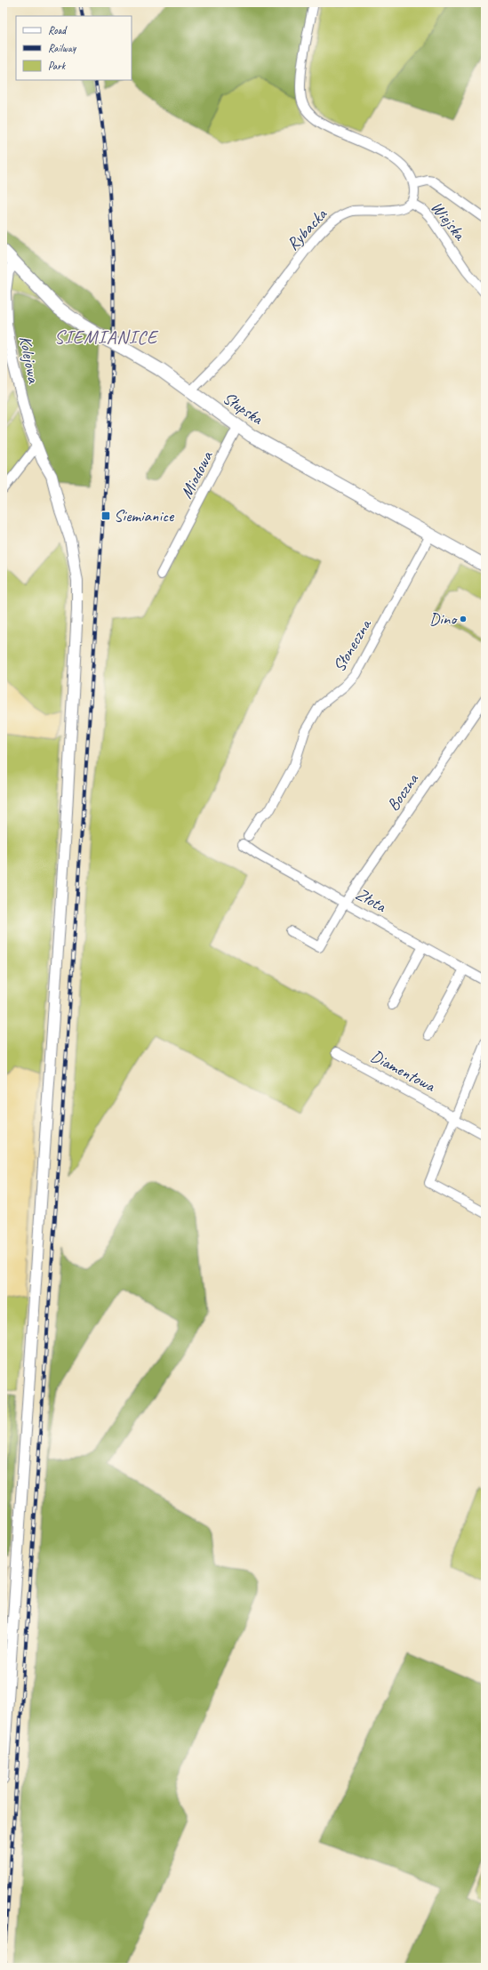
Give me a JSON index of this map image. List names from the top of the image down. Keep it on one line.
{"streets":{"main road":["Słupska"],"street":["Wiejska","Rybacka","Kolejowa","Miodowa","Słoneczna","Boczna","Złota","Diamentowa"]},"crossings":[["Wiejska","Rybacka"],["Rybacka","Słupska"],["Kolejowa","Słupska"],["Słupska","Miodowa"],["Słupska","Słoneczna"],["Boczna","Złota"]],"districts":["SIEMIANICE"],"places":{"transit":["Siemianice"],"other":["Dino"]},"legend":["Road","Railway","Park"]}
